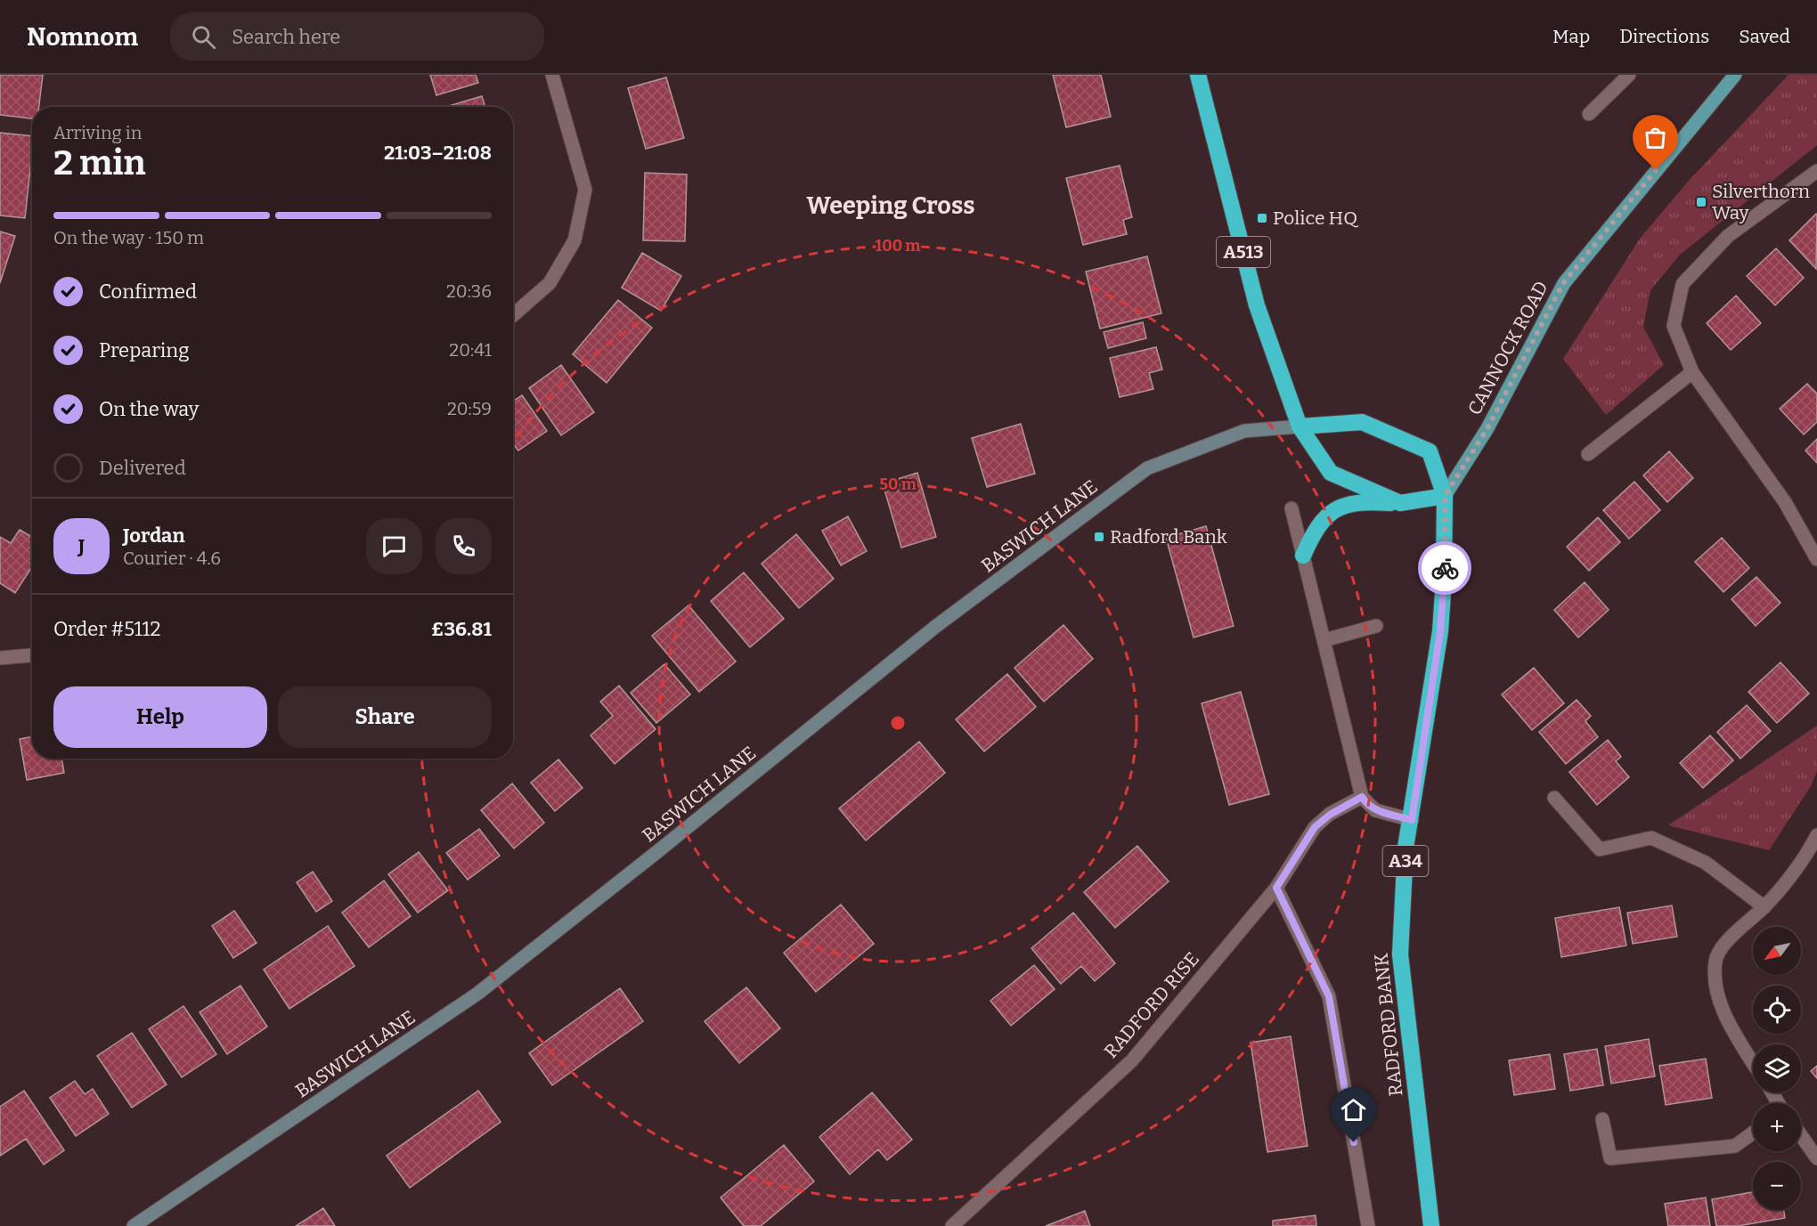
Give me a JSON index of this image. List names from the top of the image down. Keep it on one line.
{"streets":{"highway":["A513","A34","RADFORD BANK"],"main road":["CANNOCK ROAD"],"street":["BASWICH LANE","RADFORD RISE"]},"crossings":[["A513","BASWICH LANE"],["CANNOCK ROAD","RADFORD BANK"]],"districts":["Weeping Cross"],"places":{"transit":["Silverthorn Way","Police HQ","Radford Bank"]},"north":"bottom left","page":{"header":"Nomnom","search":"Search here","nav":["Map","Directions","Saved"],"heading":["2 min","Arriving in","21:03–21:08"],"panel":["Jordan","Courier · 4.6","Order #5112","£36.81"],"bar":"On the way · 150 m","list":[["Confirmed","20:36"],["Preparing","20:41"],["On the way","20:59"],"Delivered"],"round":"J","buttons":["Help","Share"],"map_buttons":["+","−"]},"rings":["100 m","50 m"]}
